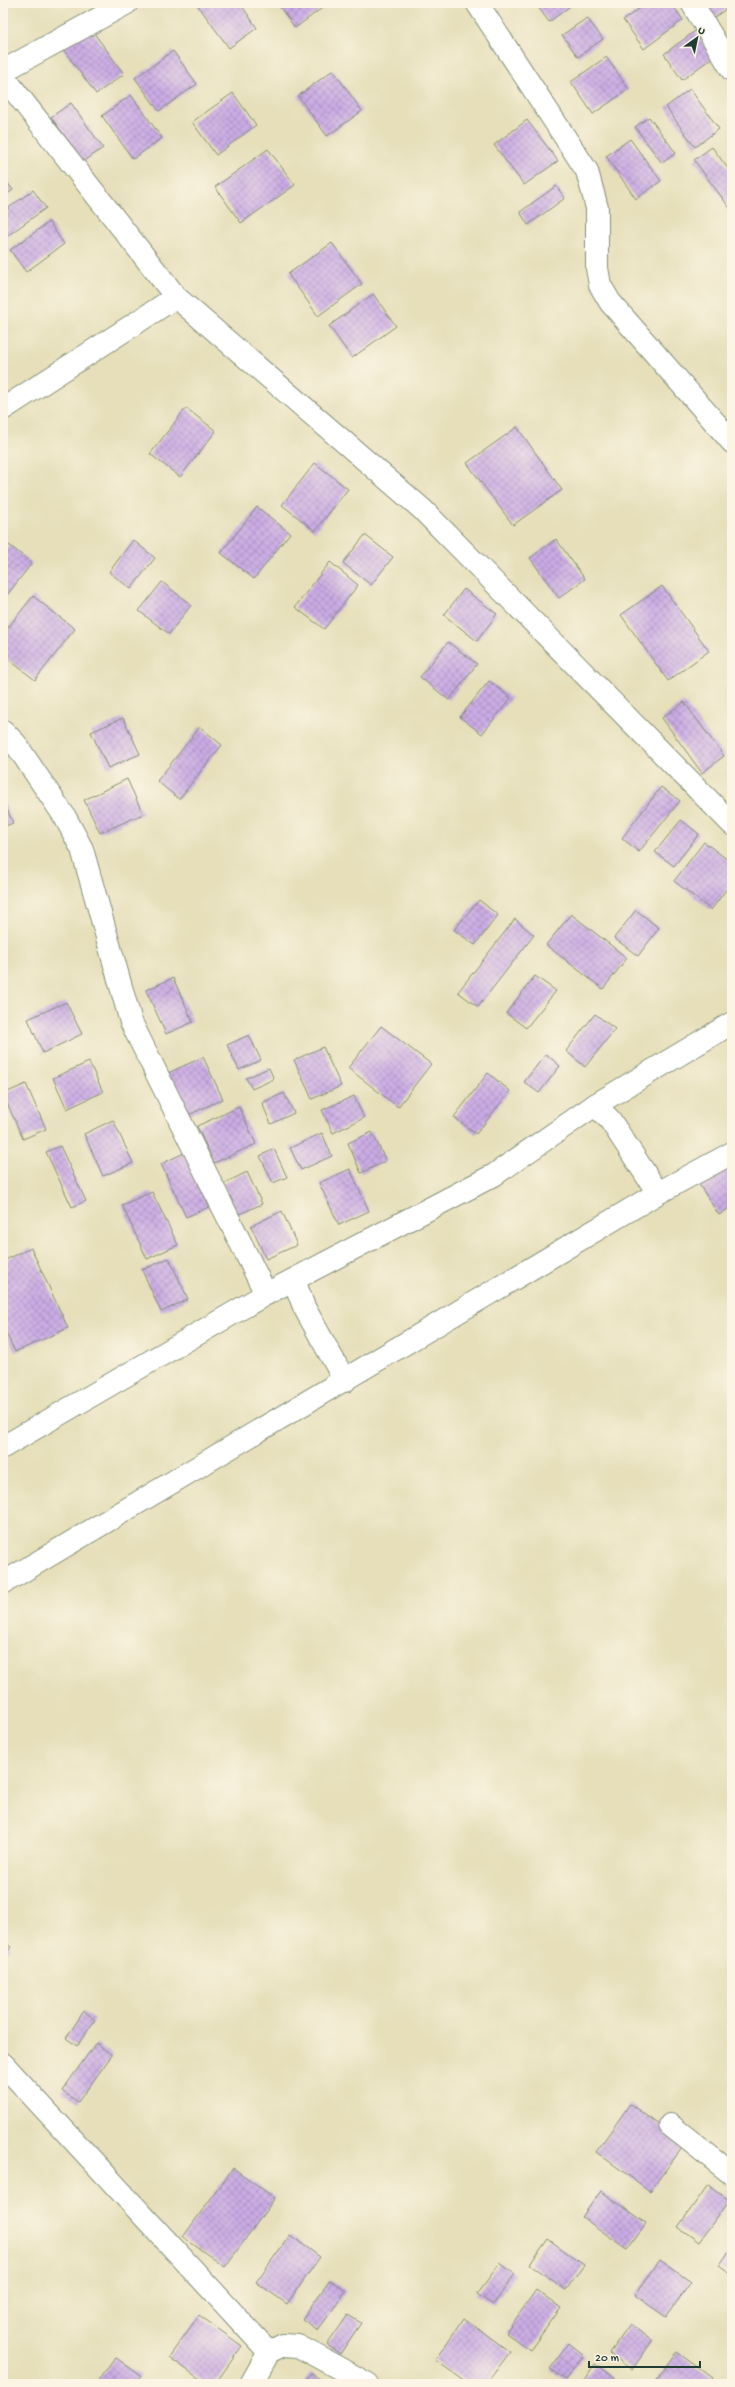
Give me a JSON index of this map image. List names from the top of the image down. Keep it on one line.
{"scale_bar":"20 m","north":"top right"}
